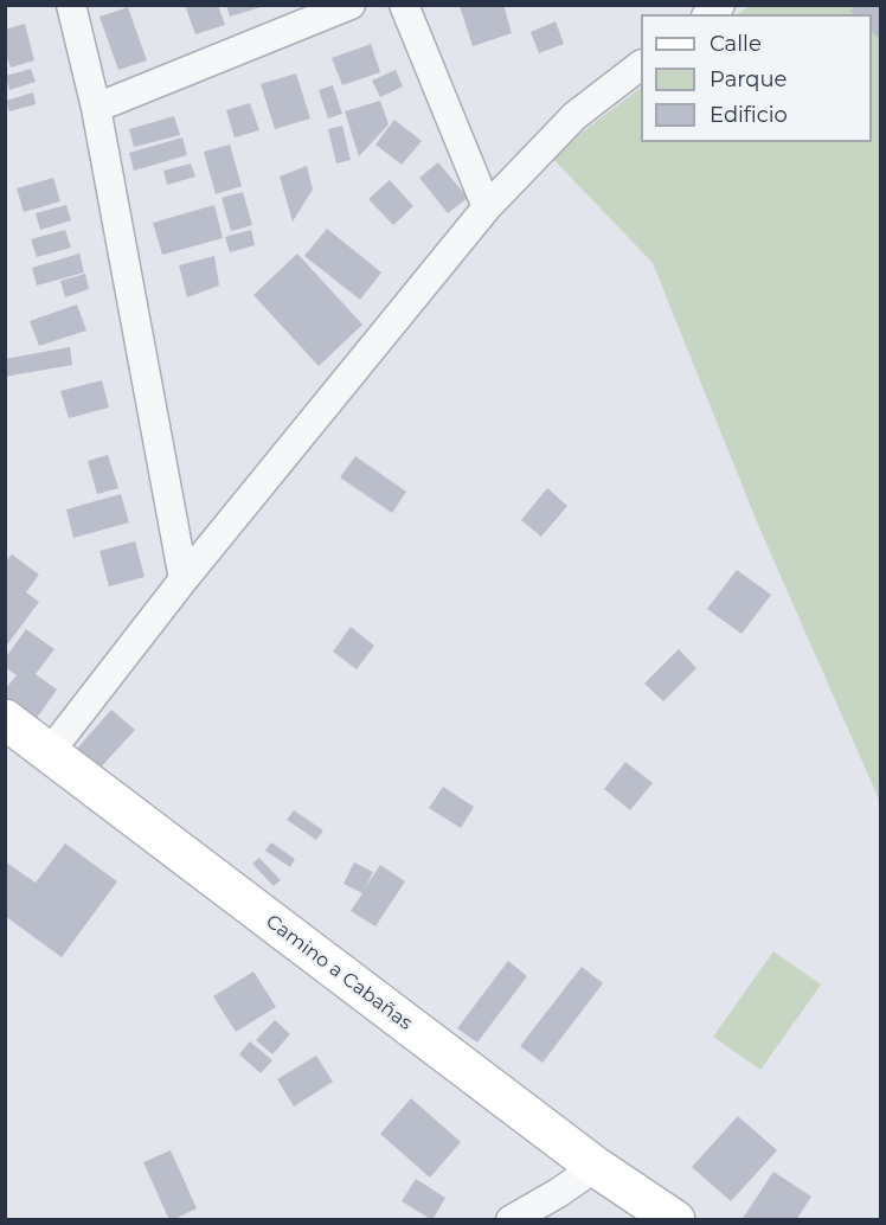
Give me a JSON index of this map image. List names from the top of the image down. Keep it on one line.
{"streets":{"street":["Camino a Cabañas"]},"legend":["Calle","Parque","Edificio"]}
